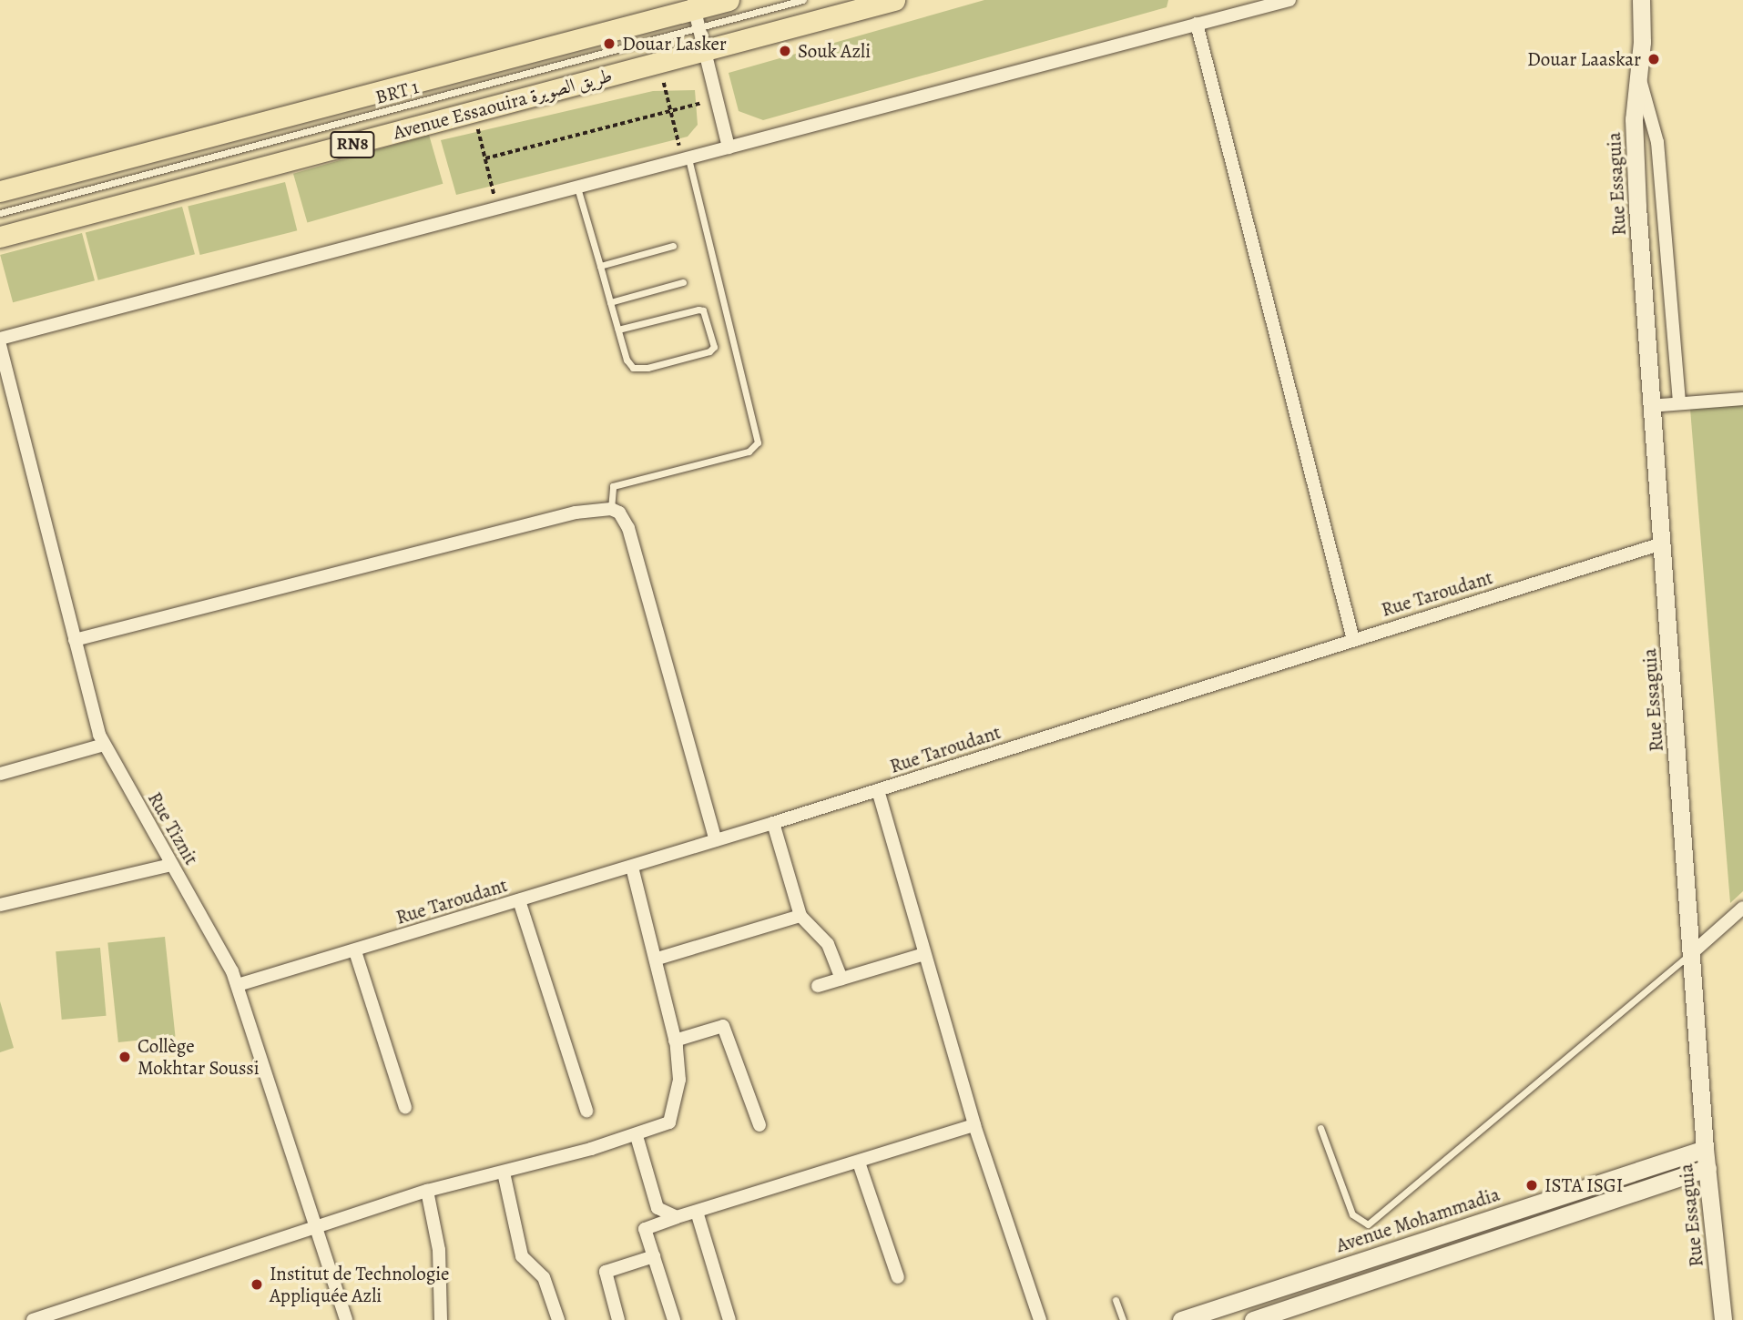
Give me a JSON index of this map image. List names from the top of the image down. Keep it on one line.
{"streets":{"main road":["Avenue Essaouira طريق الصويرة","RN8"],"street":["Rue Essaguia","Rue Taroudant","Rue Tiznit","Avenue Mohammadia"],"lane":["BRT 1"]},"crossings":[["BRT 1","RN8"],["Rue Essaguia","Rue Taroudant"],["Rue Essaguia","Avenue Mohammadia"],["Rue Taroudant","Rue Tiznit"]],"places":["Douar Lasker","Souk Azli","Douar Laaskar","Collège Mokhtar Soussi","ISTA ISGI","Institut de Technologie Appliquée Azli"]}
